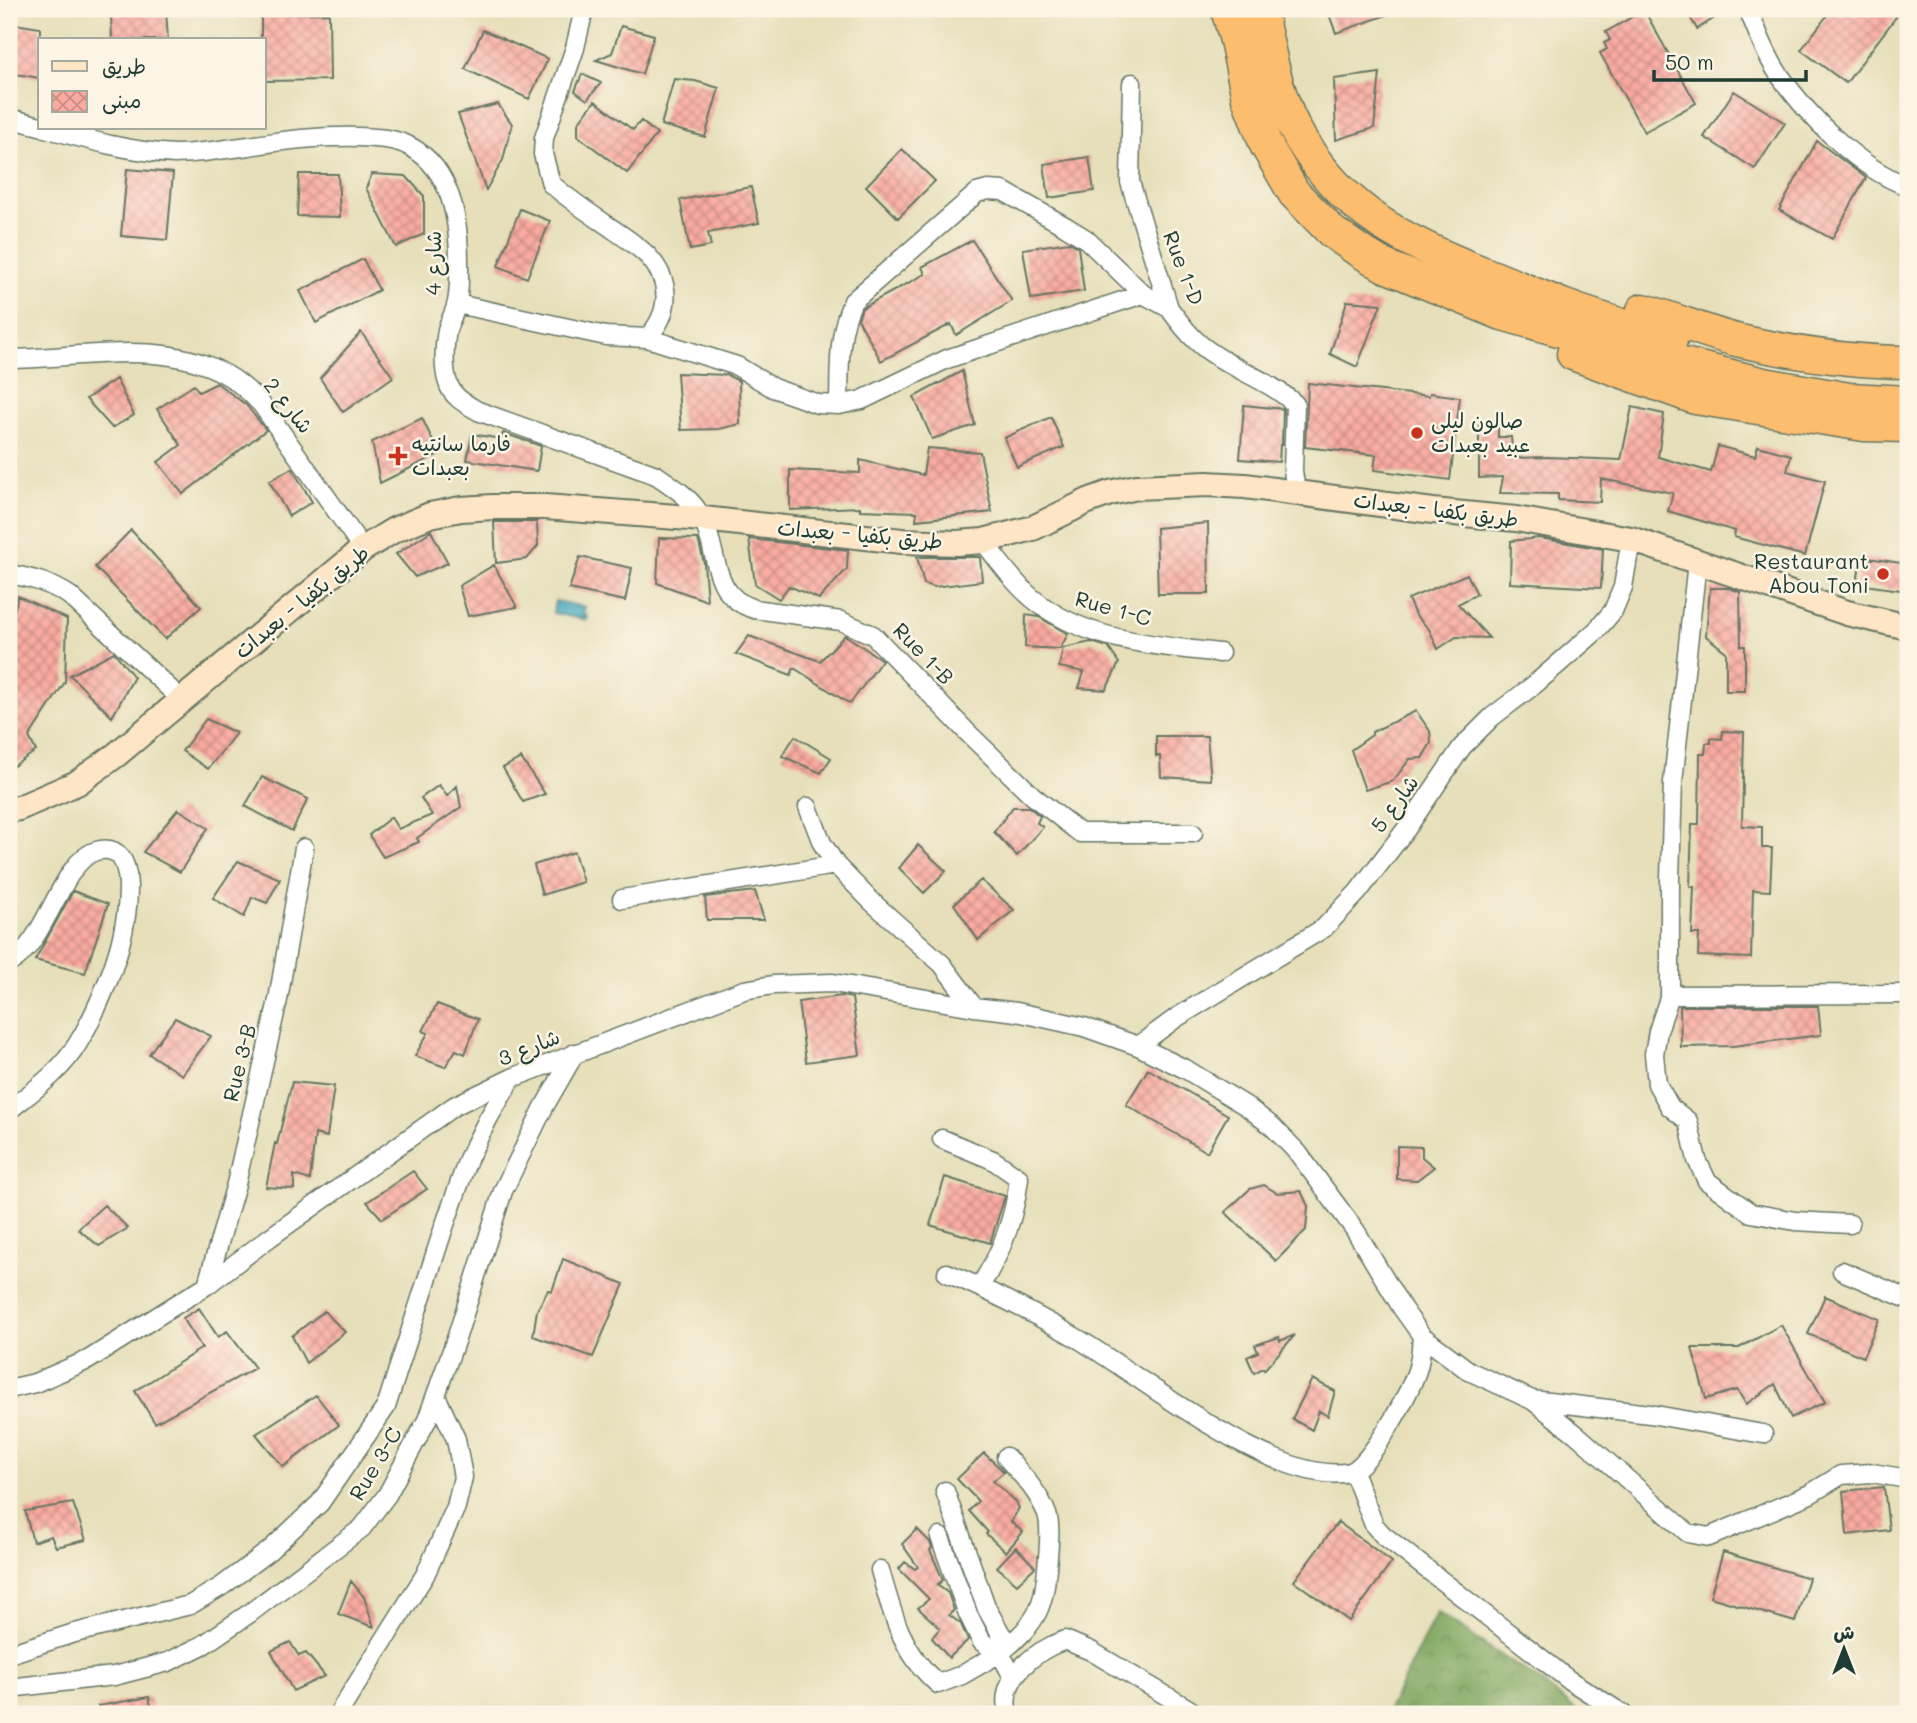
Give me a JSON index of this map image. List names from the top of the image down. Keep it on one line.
{"streets":{"main road":["طريق بكفيا - بعبدات"],"street":["شارع 4","Rue 1-D","شارع 2","Rue 1-C","Rue 1-B","شارع 5","شارع 3","Rue 3-B","Rue 3-C"]},"crossings":[["شارع 4","طريق بكفيا - بعبدات"],["شارع 4","Rue 1-B"],["Rue 1-D","طريق بكفيا - بعبدات"],["شارع 2","طريق بكفيا - بعبدات"],["طريق بكفيا - بعبدات","Rue 1-C"],["طريق بكفيا - بعبدات","Rue 1-B"],["طريق بكفيا - بعبدات","شارع 5"],["شارع 5","شارع 3"],["شارع 3","Rue 3-B"],["شارع 3","Rue 3-C"]],"places":{"other":["صالون ليلى عبيد بعبدات","Restaurant Abou Toni"],"health":["فارما سانتيه بعبدات"]},"legend":["طريق","مبنى"],"scale_bar":"50 m","north":"top"}
